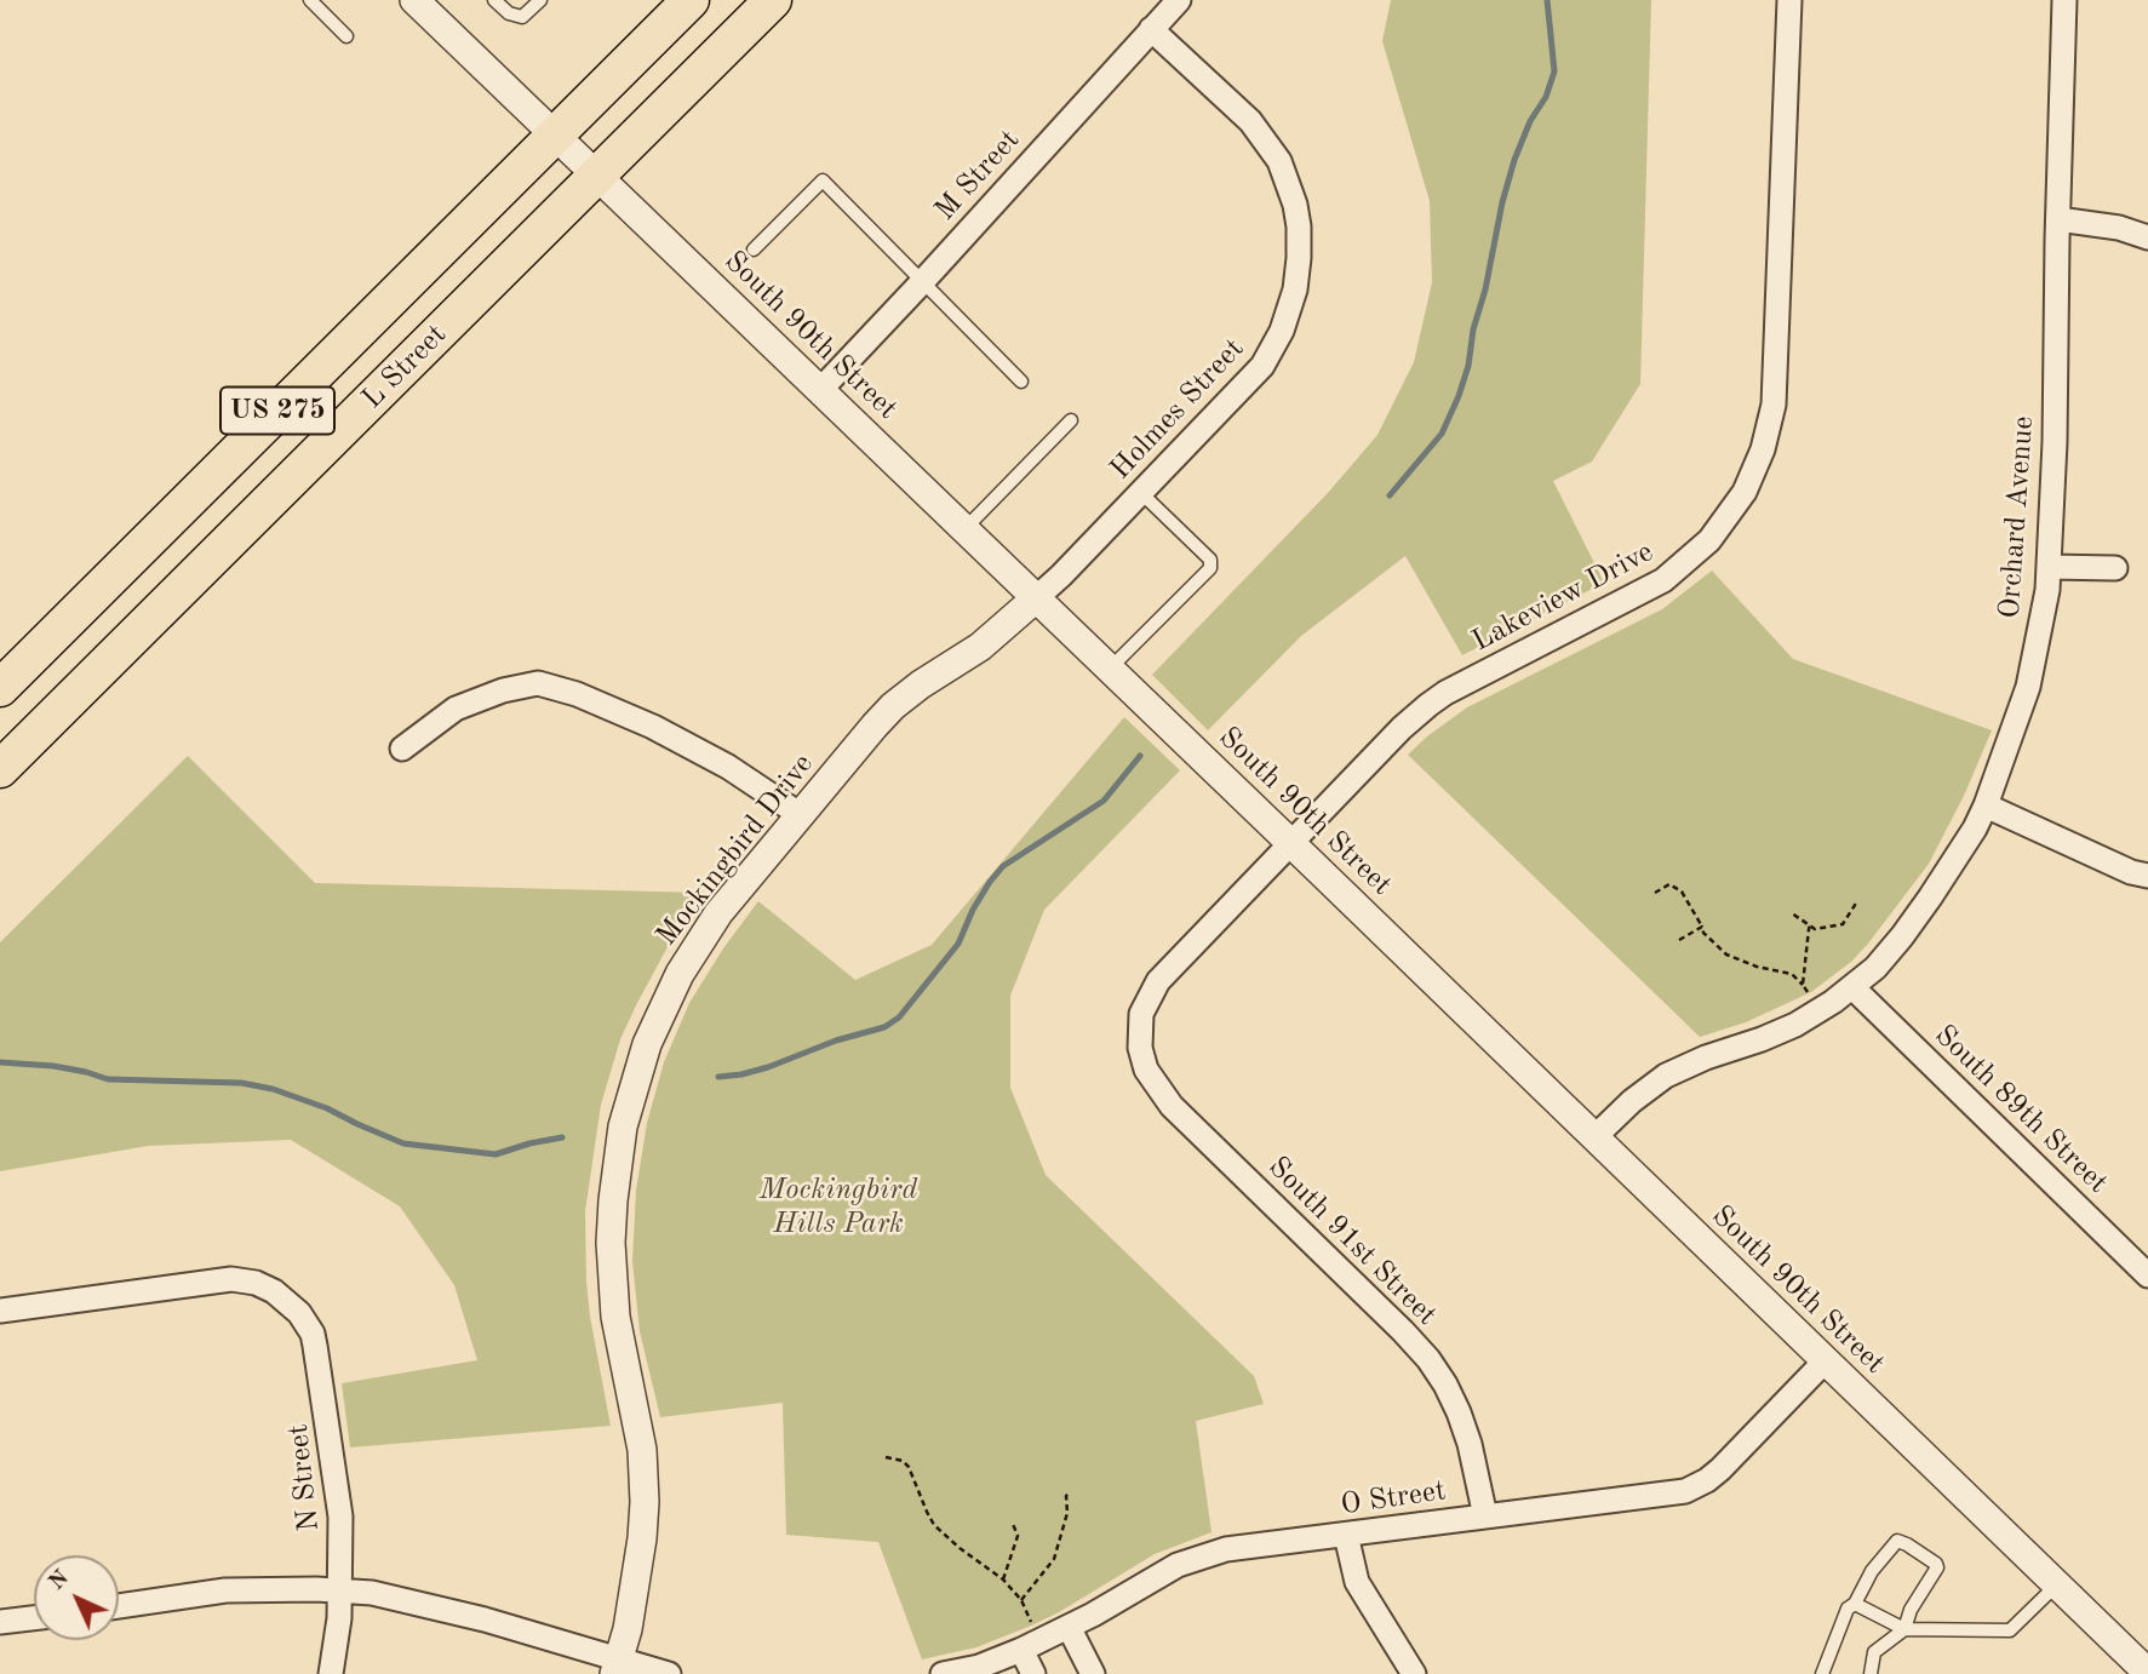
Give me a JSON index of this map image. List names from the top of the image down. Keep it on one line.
{"streets":{"main road":["L Street","US 275"],"street":["M Street","South 90th Street","Holmes Street","Orchard Avenue","Lakeview Drive","Mockingbird Drive","South 89th Street","South 91st Street","N Street","O Street"]},"crossings":[["M Street","South 90th Street"],["M Street","Holmes Street"],["South 90th Street","L Street"],["South 90th Street","Holmes Street"],["South 90th Street","Orchard Avenue"],["South 90th Street","Lakeview Drive"],["South 90th Street","Mockingbird Drive"],["South 90th Street","O Street"],["Holmes Street","Mockingbird Drive"],["Orchard Avenue","South 89th Street"],["Lakeview Drive","South 91st Street"],["South 91st Street","O Street"]],"parks":["Mockingbird Hills Park"],"north":"top left"}
